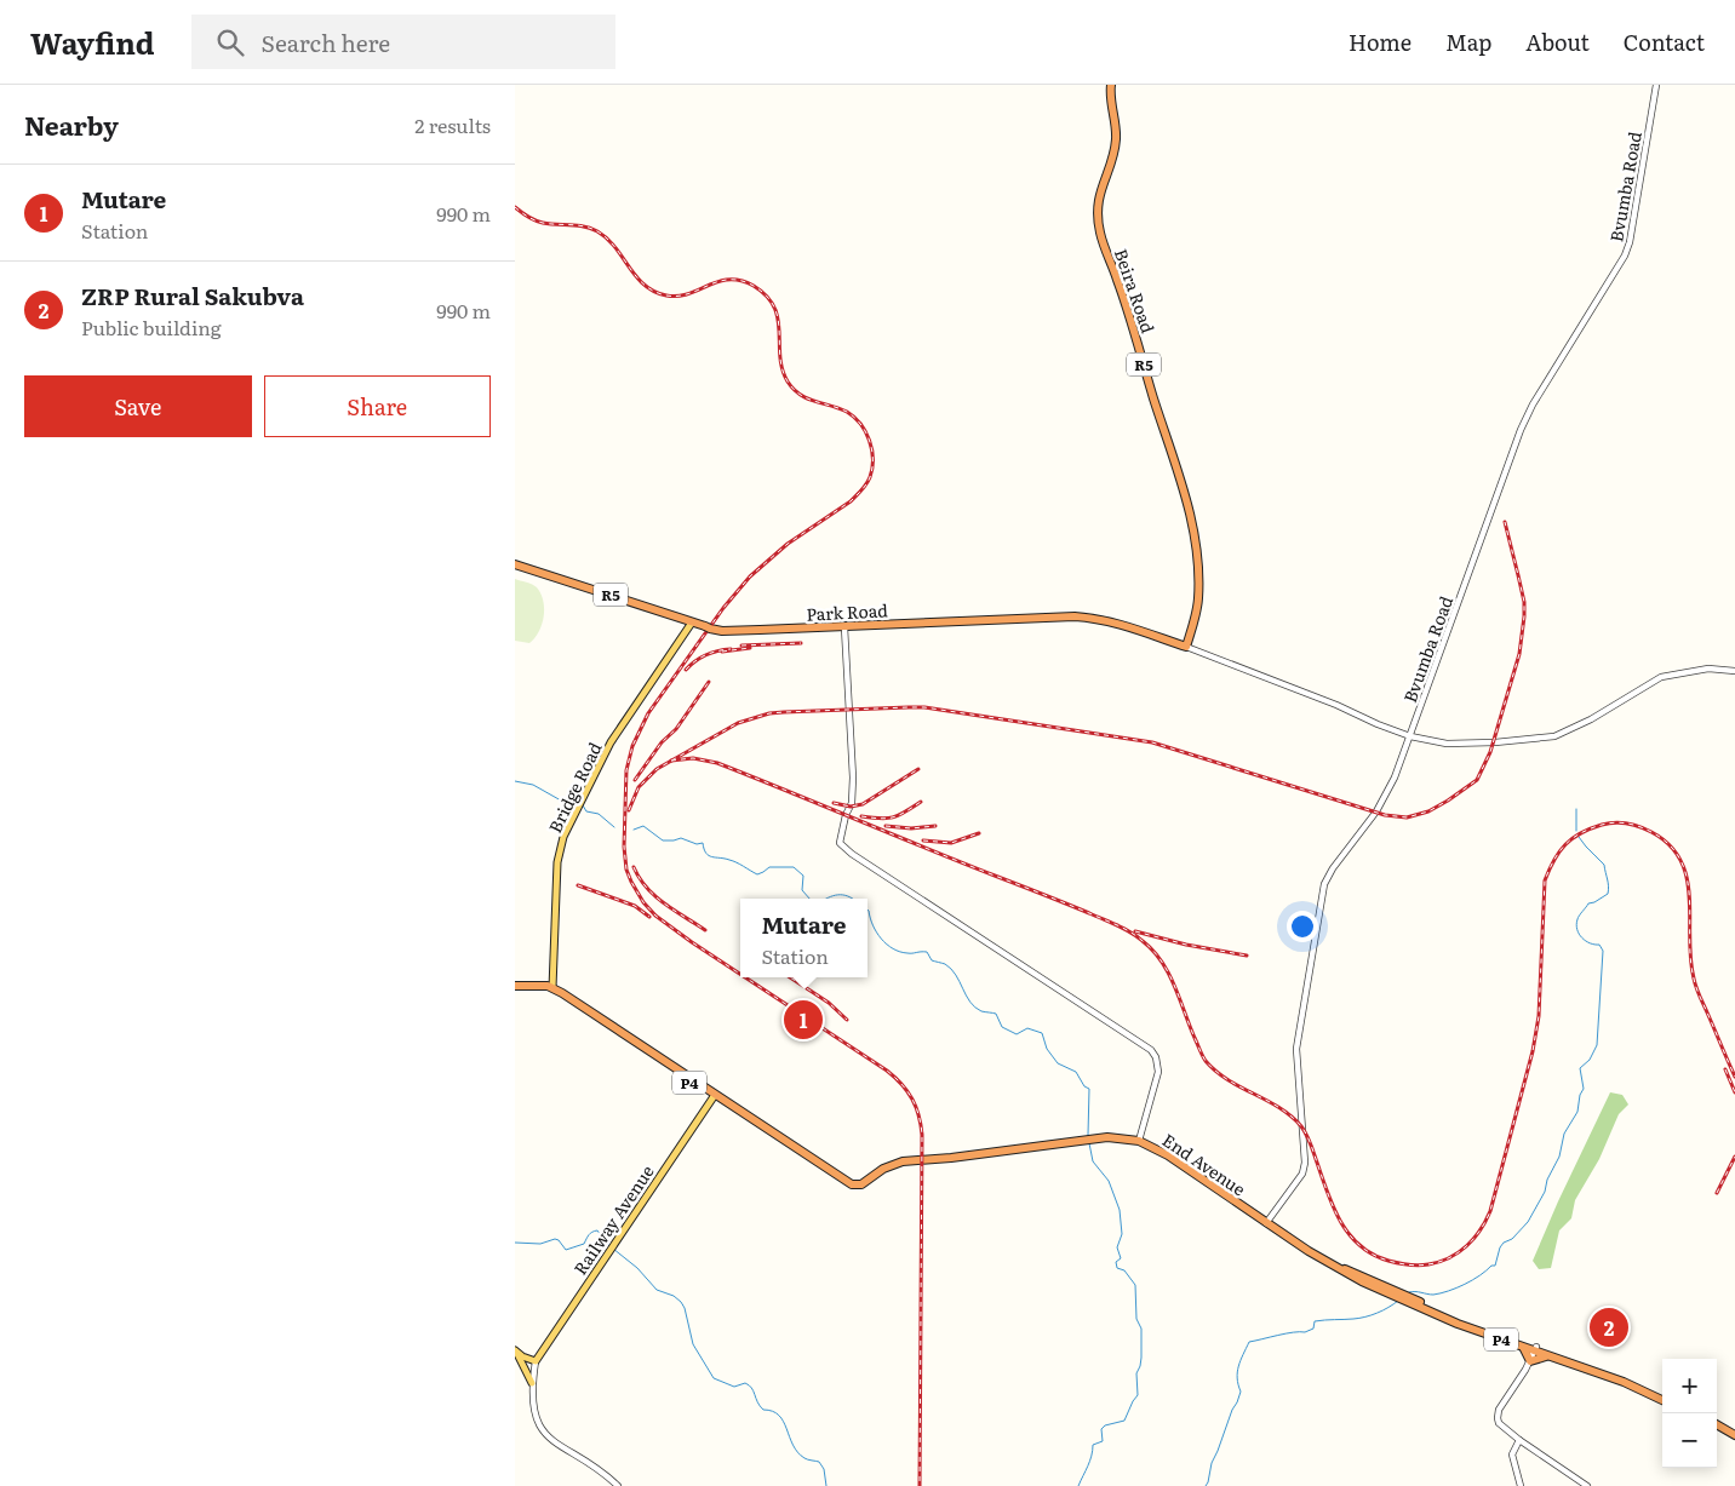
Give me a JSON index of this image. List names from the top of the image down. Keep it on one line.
{"streets":{"highway":["Beira Road","R5","Park Road","P4","End Avenue"],"main road":["Bridge Road","Railway Avenue"],"street":["Bvumba Road"]},"crossings":[["Bvumba Road","End Avenue"],["Beira Road","Park Road"],["Park Road","Bridge Road"],["Bridge Road","P4"],["P4","End Avenue"],["P4","Railway Avenue"],["End Avenue","Railway Avenue"]],"page":{"header":"Wayfind","search":"Search here","nav":["Home","Map","About","Contact"],"heading":["Nearby","2 results"],"list":[{"mark":"1","name":"Mutare","note":"Station","value":"990 m"},{"mark":"2","name":"ZRP Rural Sakubva","note":"Public building","value":"990 m"}],"buttons":["Save","Share"],"popup":["Mutare","Station"],"pins":["1","2"],"map_buttons":["+","−"]}}
